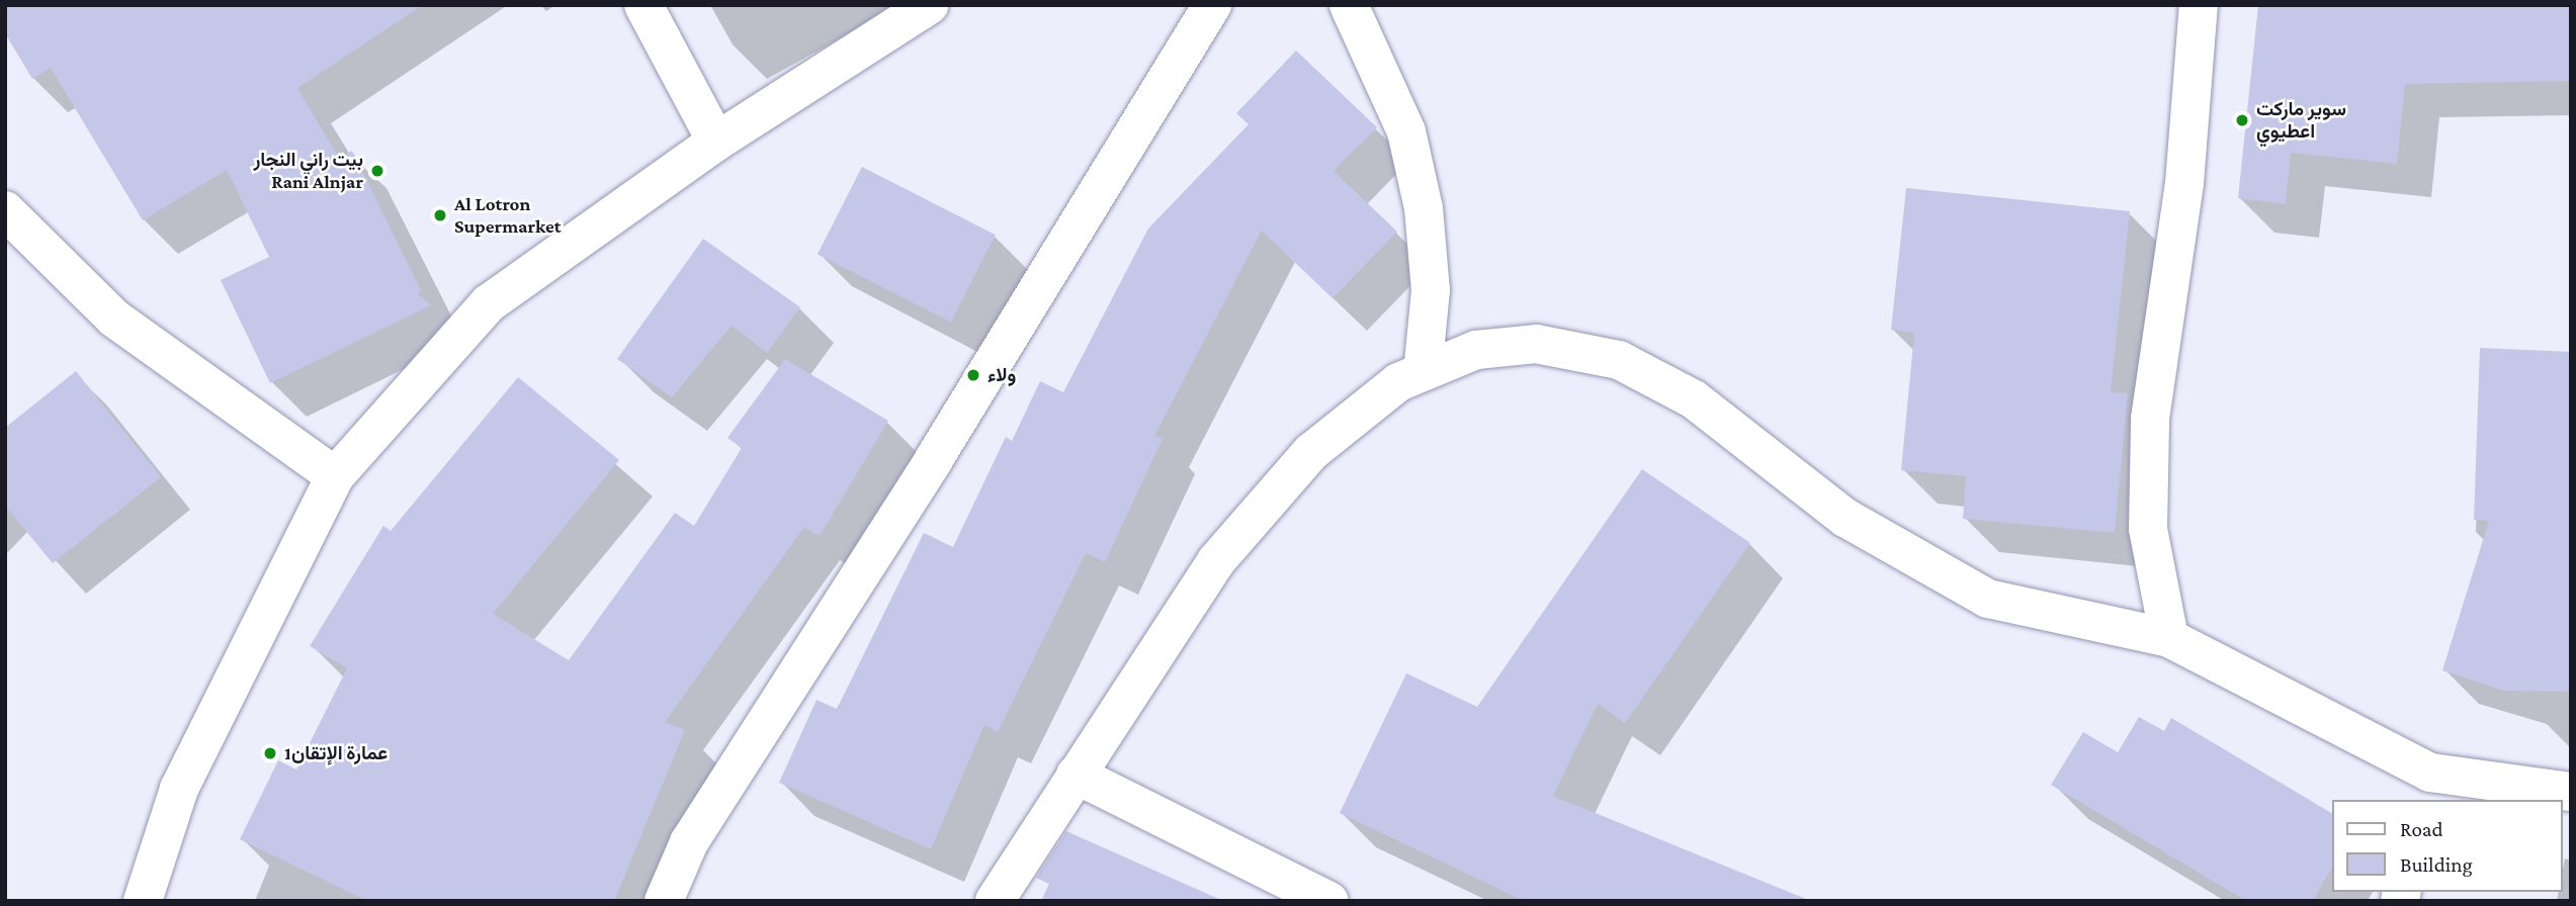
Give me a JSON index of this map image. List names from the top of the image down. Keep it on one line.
{"places":["سوير ماركت اعطيوي","بيت راني النجار Rani Alnjar","Al Lotron Supermarket","ولاء","عمارة الإتقان1"],"legend":["Road","Building"]}
